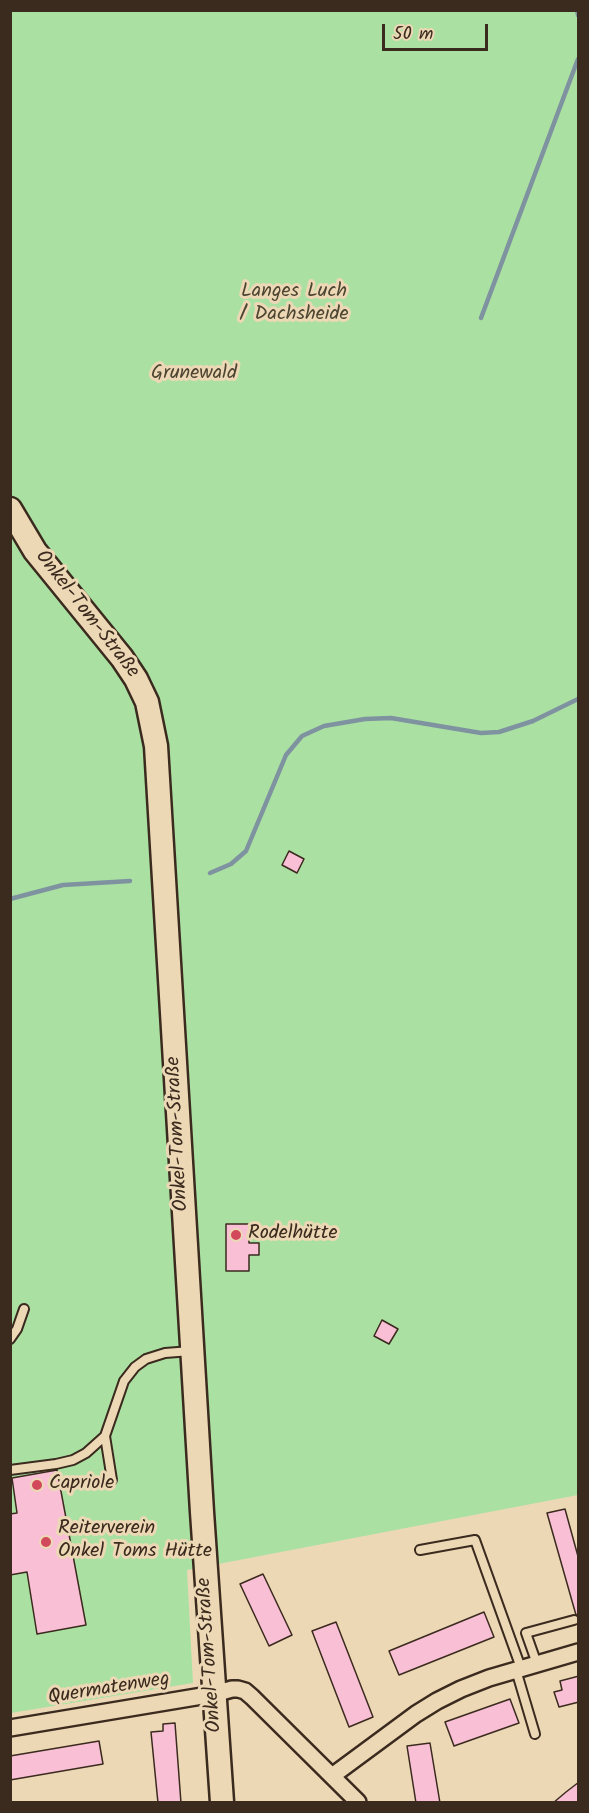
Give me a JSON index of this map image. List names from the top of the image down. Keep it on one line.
{"streets":{"main road":["Onkel-Tom-Straße"],"street":["Quermatenweg"]},"crossings":[["Onkel-Tom-Straße","Quermatenweg"]],"parks":["Langes Luch / Dachsheide","Grunewald"],"places":["Rodelhütte","Capriole","Reiterverein Onkel Toms Hütte"],"scale_bar":"50 m"}
